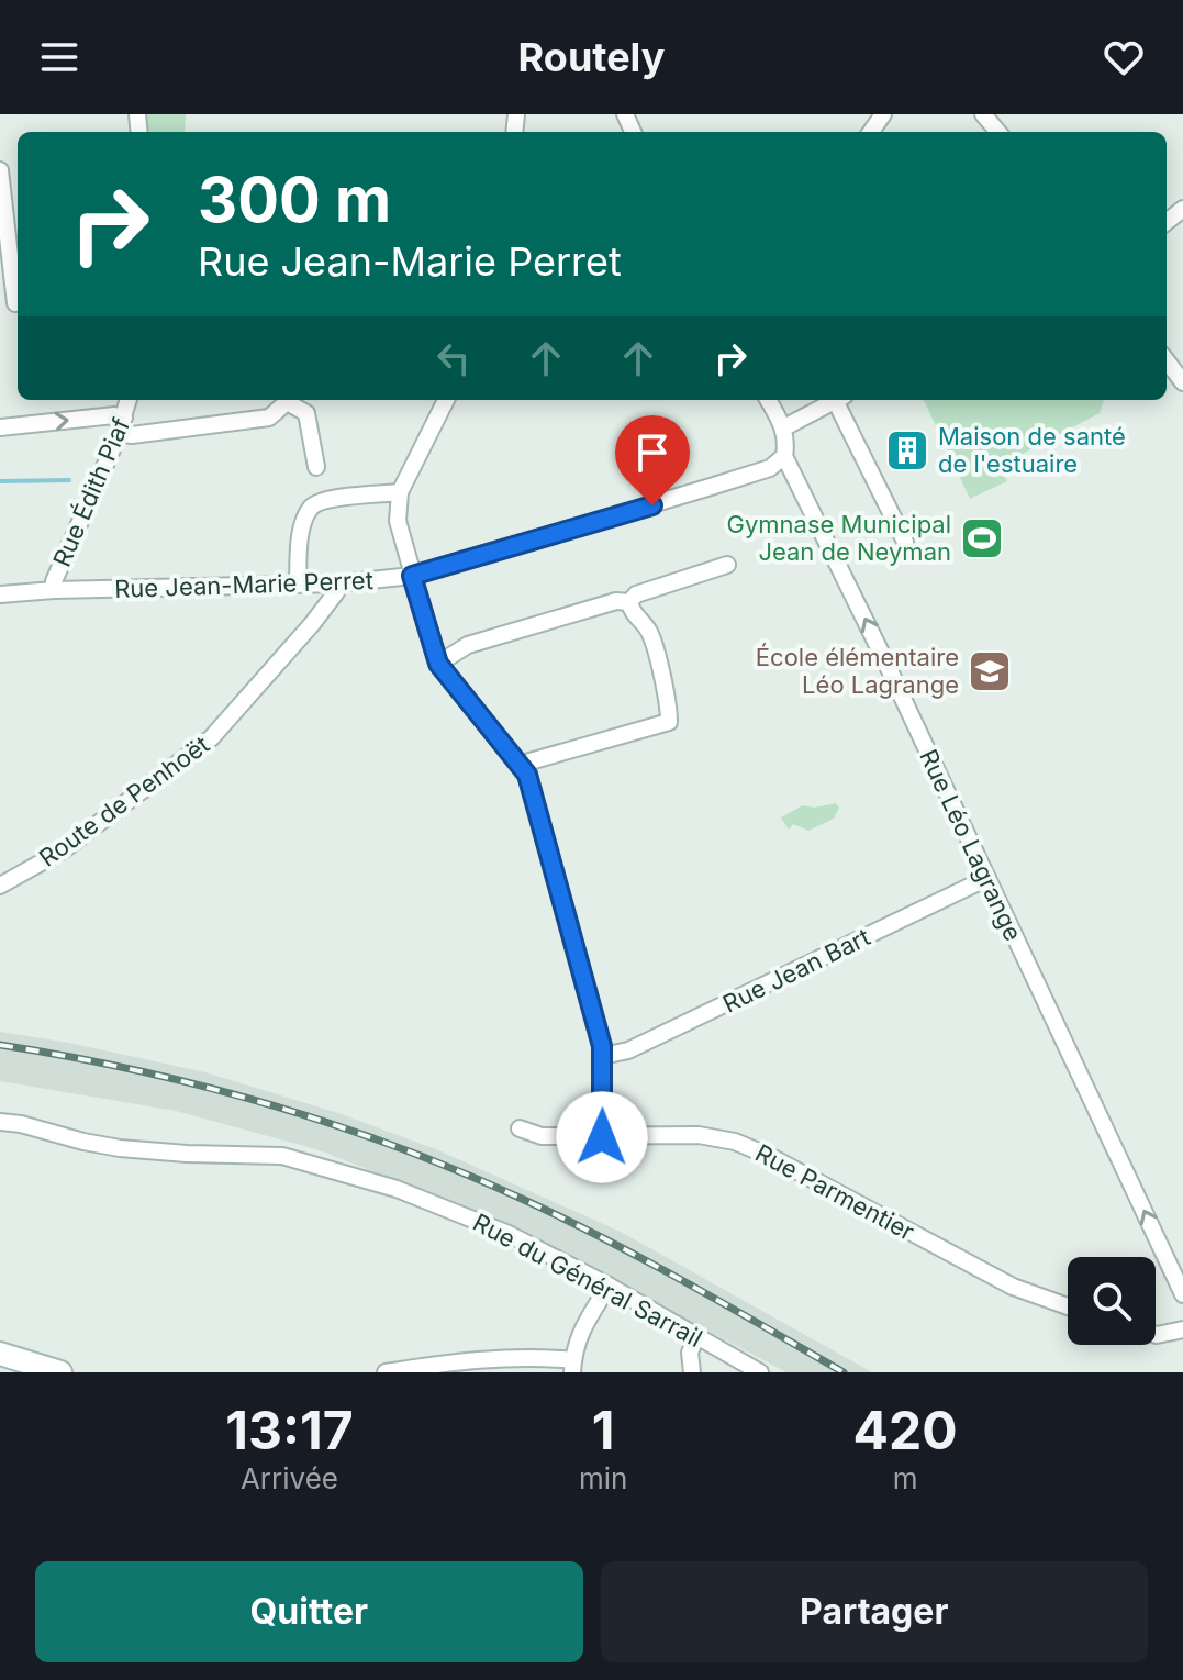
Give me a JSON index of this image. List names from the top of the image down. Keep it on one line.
{"streets":{"street":["Rue Édith Piaf","Rue Jean-Marie Perret","Route de Penhoët","Rue Léo Lagrange","Rue Jean Bart","Rue Parmentier","Rue du Général Sarrail"]},"crossings":[["Rue Édith Piaf","Rue Jean-Marie Perret"],["Rue Jean-Marie Perret","Route de Penhoët"],["Rue Jean-Marie Perret","Rue Léo Lagrange"],["Rue Léo Lagrange","Rue Jean Bart"]],"one_way":["Rue Léo Lagrange"],"places":{"building":["Maison de santé de l'estuaire"],"sports":["Gymnase Municipal Jean de Neyman"],"school or university":["École élémentaire Léo Lagrange"]},"page":{"header":"Routely","turn":["300 m","Rue Jean-Marie Perret"],"eta":["13:17","Arrivée","1","min","420","m"],"buttons":["Quitter","Partager"]}}
